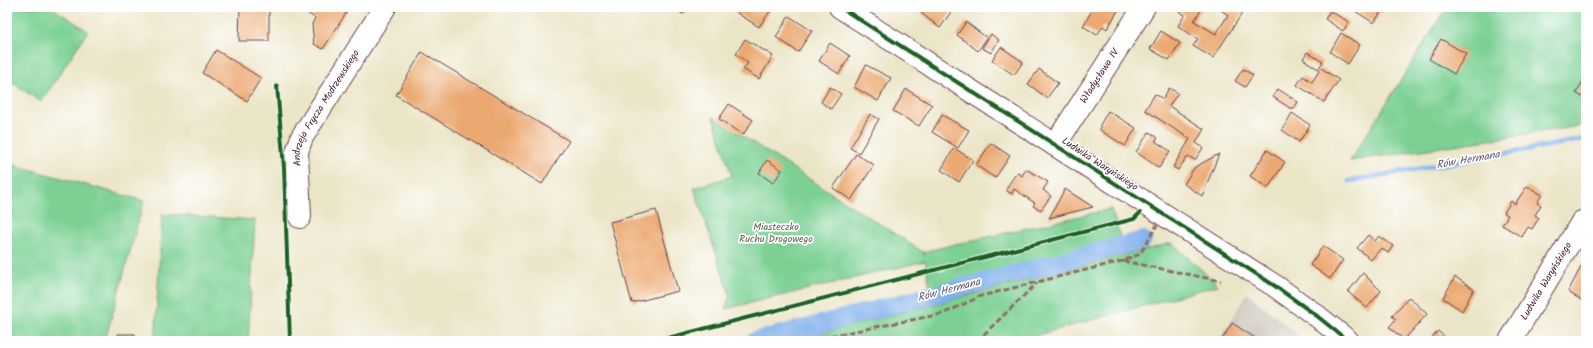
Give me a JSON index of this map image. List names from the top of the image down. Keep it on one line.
{"streets":{"street":["Władysława IV","Andrzeja Frycza Modrzewskiego","Ludwika Waryńskiego"]},"crossings":[["Władysława IV","Ludwika Waryńskiego"]],"water":["Rów Hermana"],"parks":["Miasteczko Ruchu Drogowego"]}
